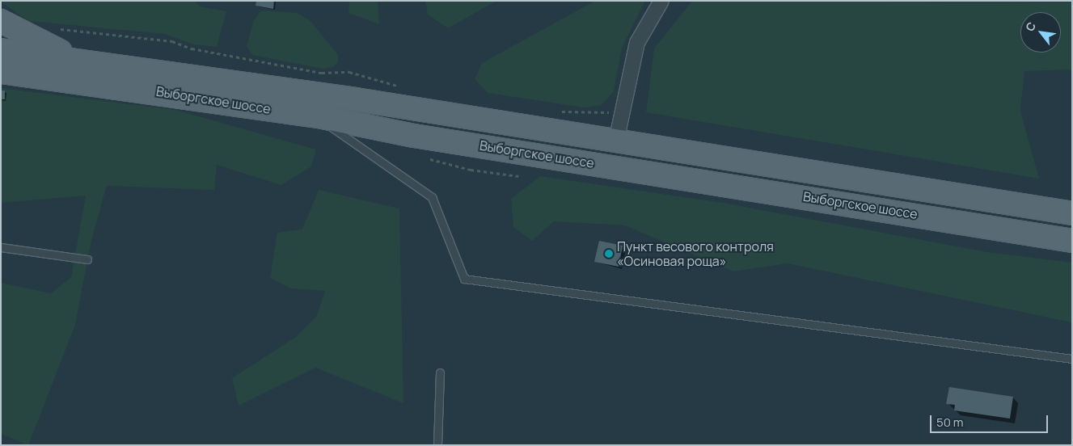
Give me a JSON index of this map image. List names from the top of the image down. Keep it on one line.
{"streets":{"main road":["Выборгское шоссе"]},"places":["Пункт весового контроля «Осиновая роща»"],"scale_bar":"50 m","north":"top left"}
